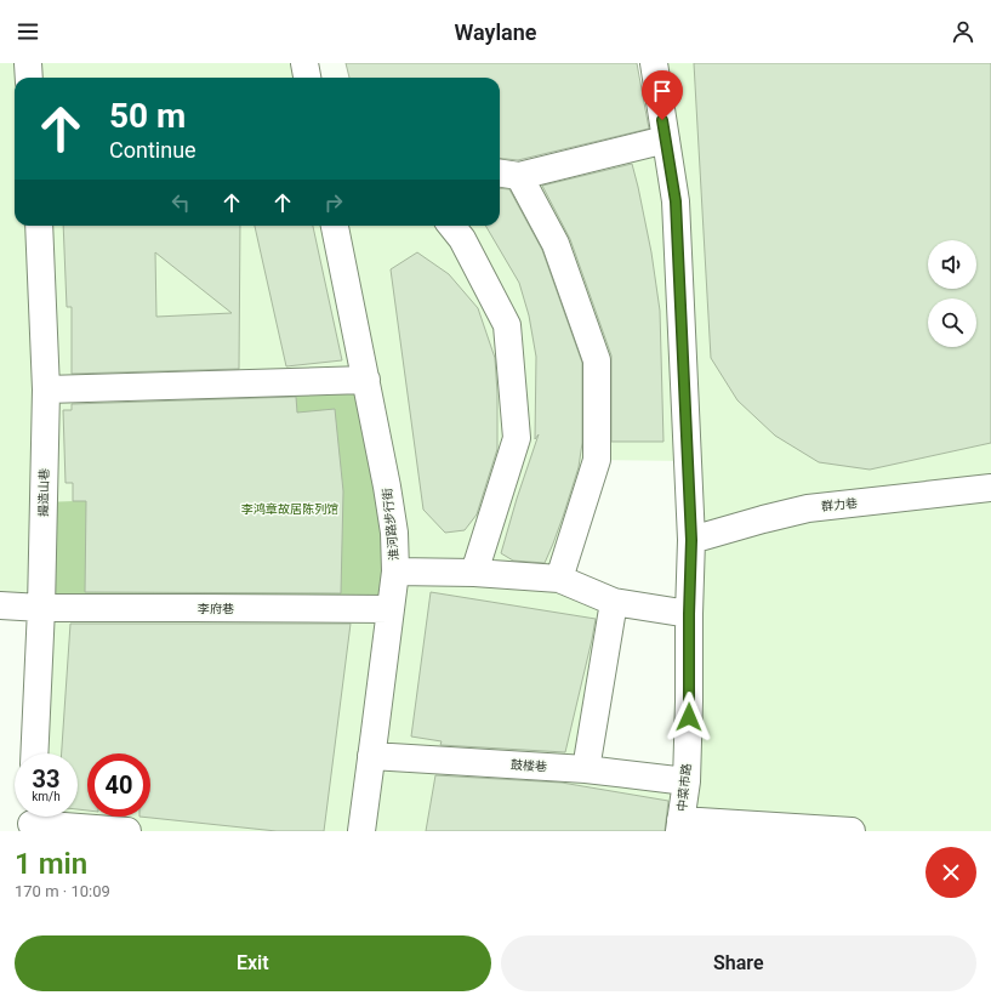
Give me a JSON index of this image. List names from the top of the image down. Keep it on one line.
{"streets":{"street":["撮造山巷","群力巷","淮河路步行街","李府巷","鼓楼巷","中菜市路"]},"crossings":[["撮造山巷","李府巷"],["群力巷","中菜市路"],["淮河路步行街","李府巷"],["淮河路步行街","鼓楼巷"],["鼓楼巷","中菜市路"]],"parks":["李鸿章故居陈列馆"],"page":{"header":"Waylane","turn":["50 m","Continue"],"speed":"33 km/h","limit":"40","heading":["1 min","170 m · 10:09"],"buttons":["Exit","Share"]}}
